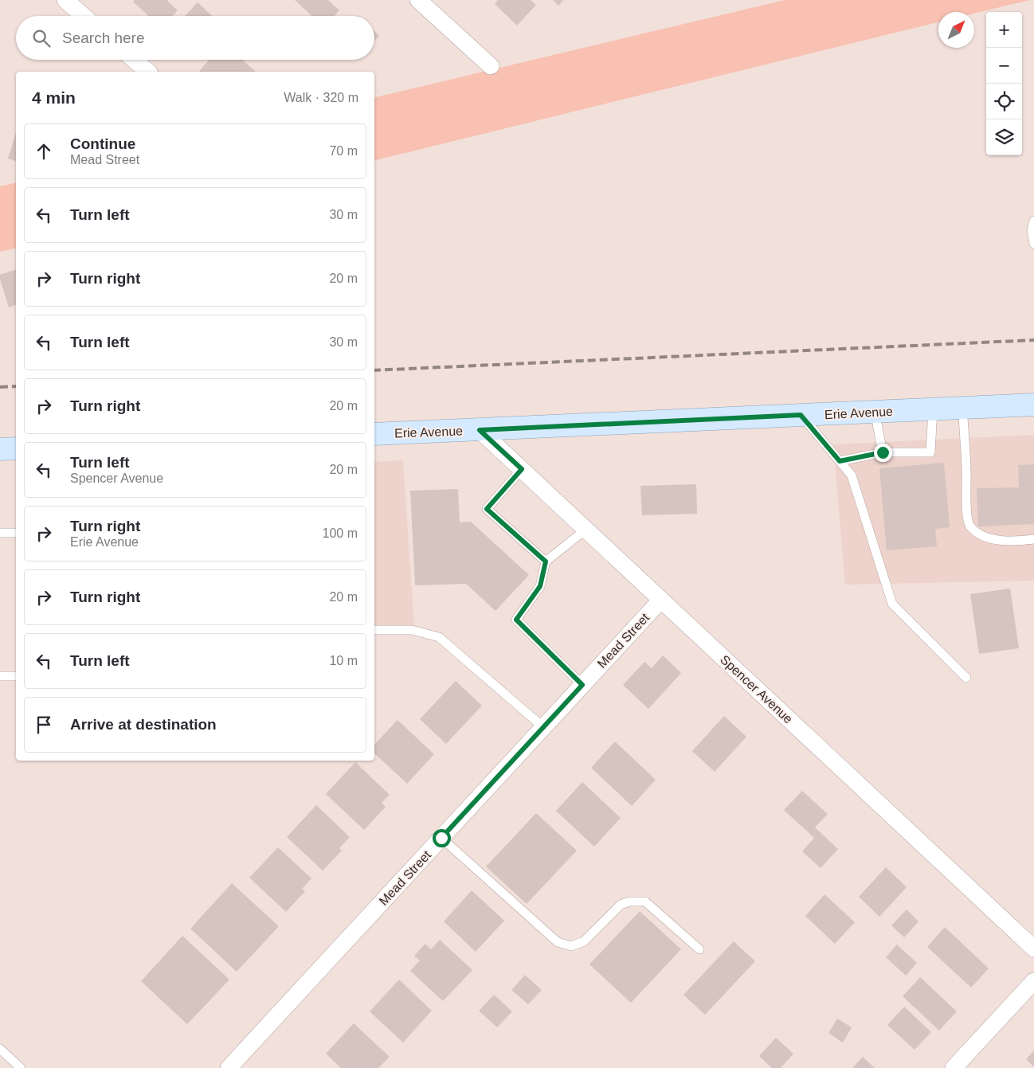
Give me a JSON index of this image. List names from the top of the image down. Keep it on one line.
{"streets":{"main road":["Erie Avenue"],"street":["Mead Street","Spencer Avenue"]},"crossings":[["Erie Avenue","Spencer Avenue"],["Mead Street","Spencer Avenue"]],"north":"top right","page":{"map_buttons":["+","−"],"search":"Search here","heading":["4 min","Walk · 320 m"],"list":[["Continue","Mead Street","70 m"],["Turn left","30 m"],["Turn right","20 m"],["Turn left","30 m"],["Turn right","20 m"],["Turn left","Spencer Avenue","20 m"],["Turn right","Erie Avenue","100 m"],["Turn right","20 m"],["Turn left","10 m"],"Arrive at destination"]}}
